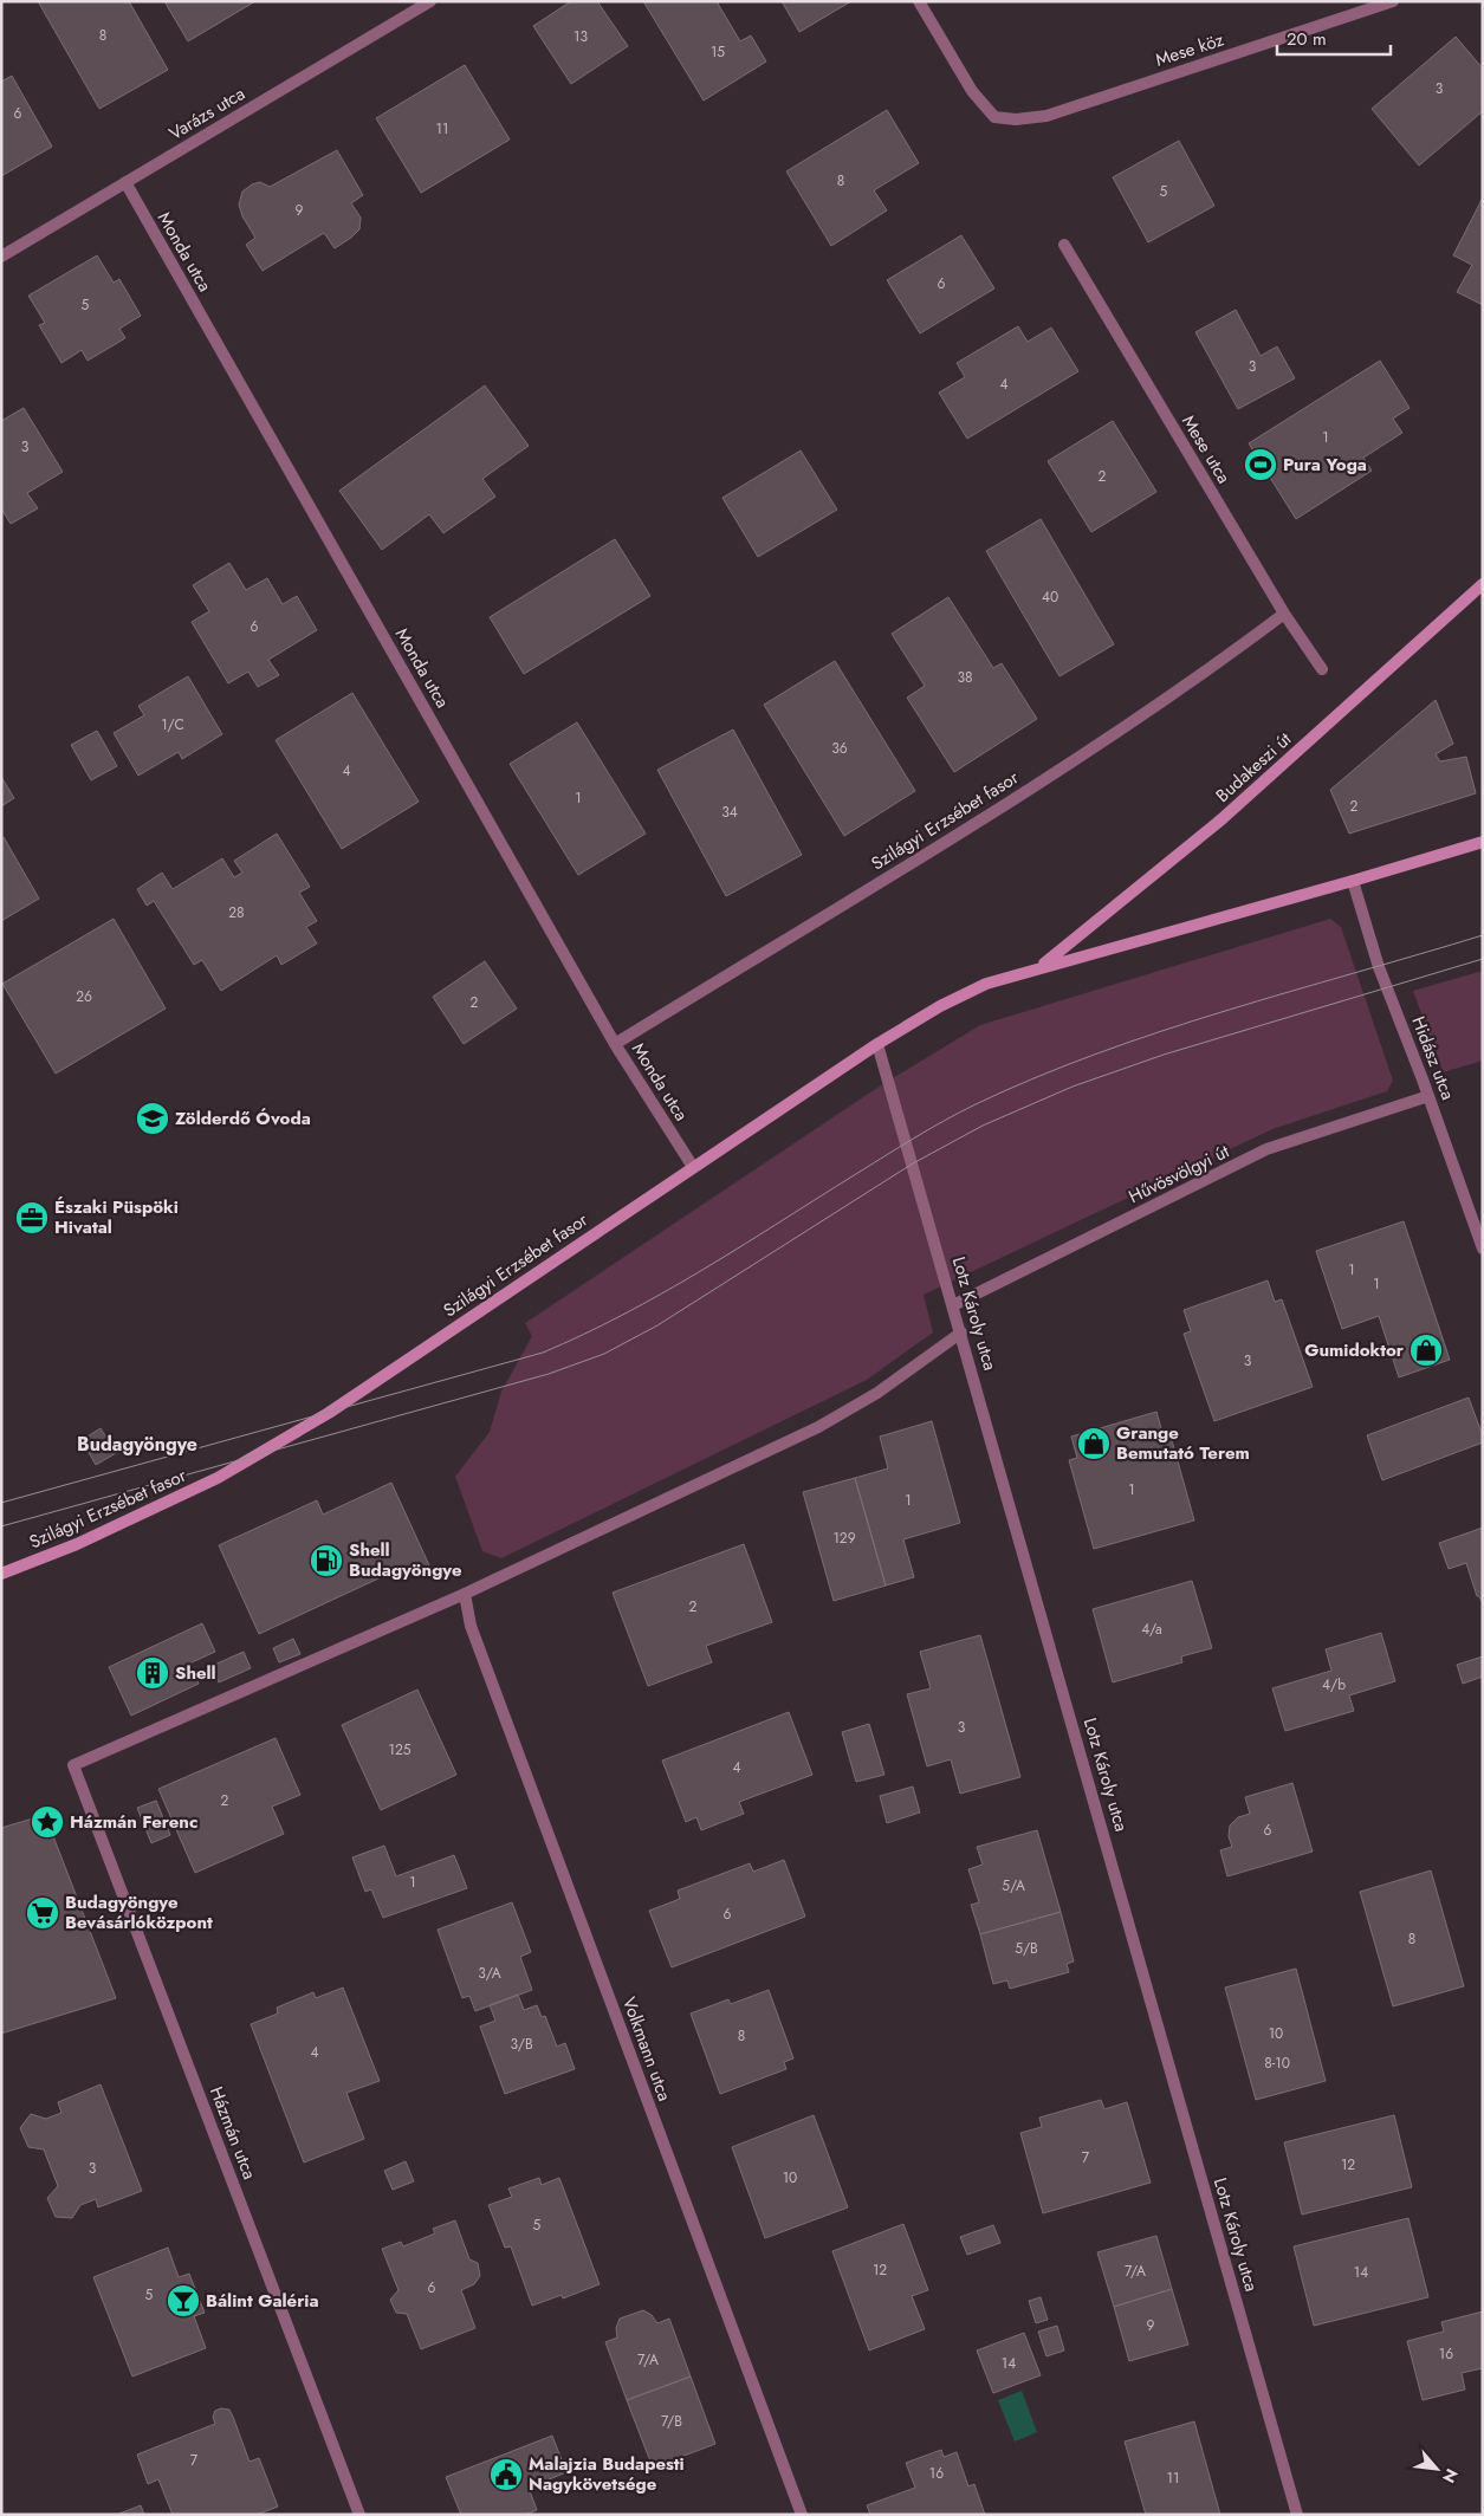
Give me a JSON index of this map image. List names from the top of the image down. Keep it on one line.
{"streets":{"main road":["Budakeszi út","Szilágyi Erzsébet fasor"],"street":["Mese köz","Varázs utca","Monda utca","Mese utca","Hidász utca","Hűvösvölgyi út","Lotz Károly utca","Volkmann utca","Házmán utca"]},"crossings":[["Varázs utca","Monda utca"],["Monda utca","Szilágyi Erzsébet fasor"],["Mese utca","Szilágyi Erzsébet fasor"],["Budakeszi út","Szilágyi Erzsébet fasor"],["Szilágyi Erzsébet fasor","Lotz Károly utca"],["Hidász utca","Hűvösvölgyi út"],["Hűvösvölgyi út","Lotz Károly utca"],["Volkmann utca","Házmán utca"]],"districts":["Budagyöngye"],"places":{"sports":["Pura Yoga"],"school or university":["Zölderdő Óvoda"],"office":["Északi Püspöki Hivatal"],"shop":["Gumidoktor","Grange Bemutató Terem"],"fuel station":["Shell Budagyöngye"],"building":["Shell"],"place":["Házmán Ferenc"],"supermarket":["Budagyöngye Bevásárlóközpont"],"bar":["Bálint Galéria"],"public building":["Malajzia Budapesti Nagykövetsége"]},"house_numbers":["8","13","15","3","6","11","8","5","9","6","5","3","4","1","3","2","40","6","38","1/C","36","4","1","2","34","28","26","2","1","1","3","1","1","129","2","4/a","4/b","3","125","4","2","6","1","5/A","6","8","5/B","3/A","10","8","3/B","4","8-10","7","12","3","10","5","12","7/A","14","6","5","9","16","7/A","14","7/B","7","16","11"],"scale_bar":"20 m","north":"bottom right"}
